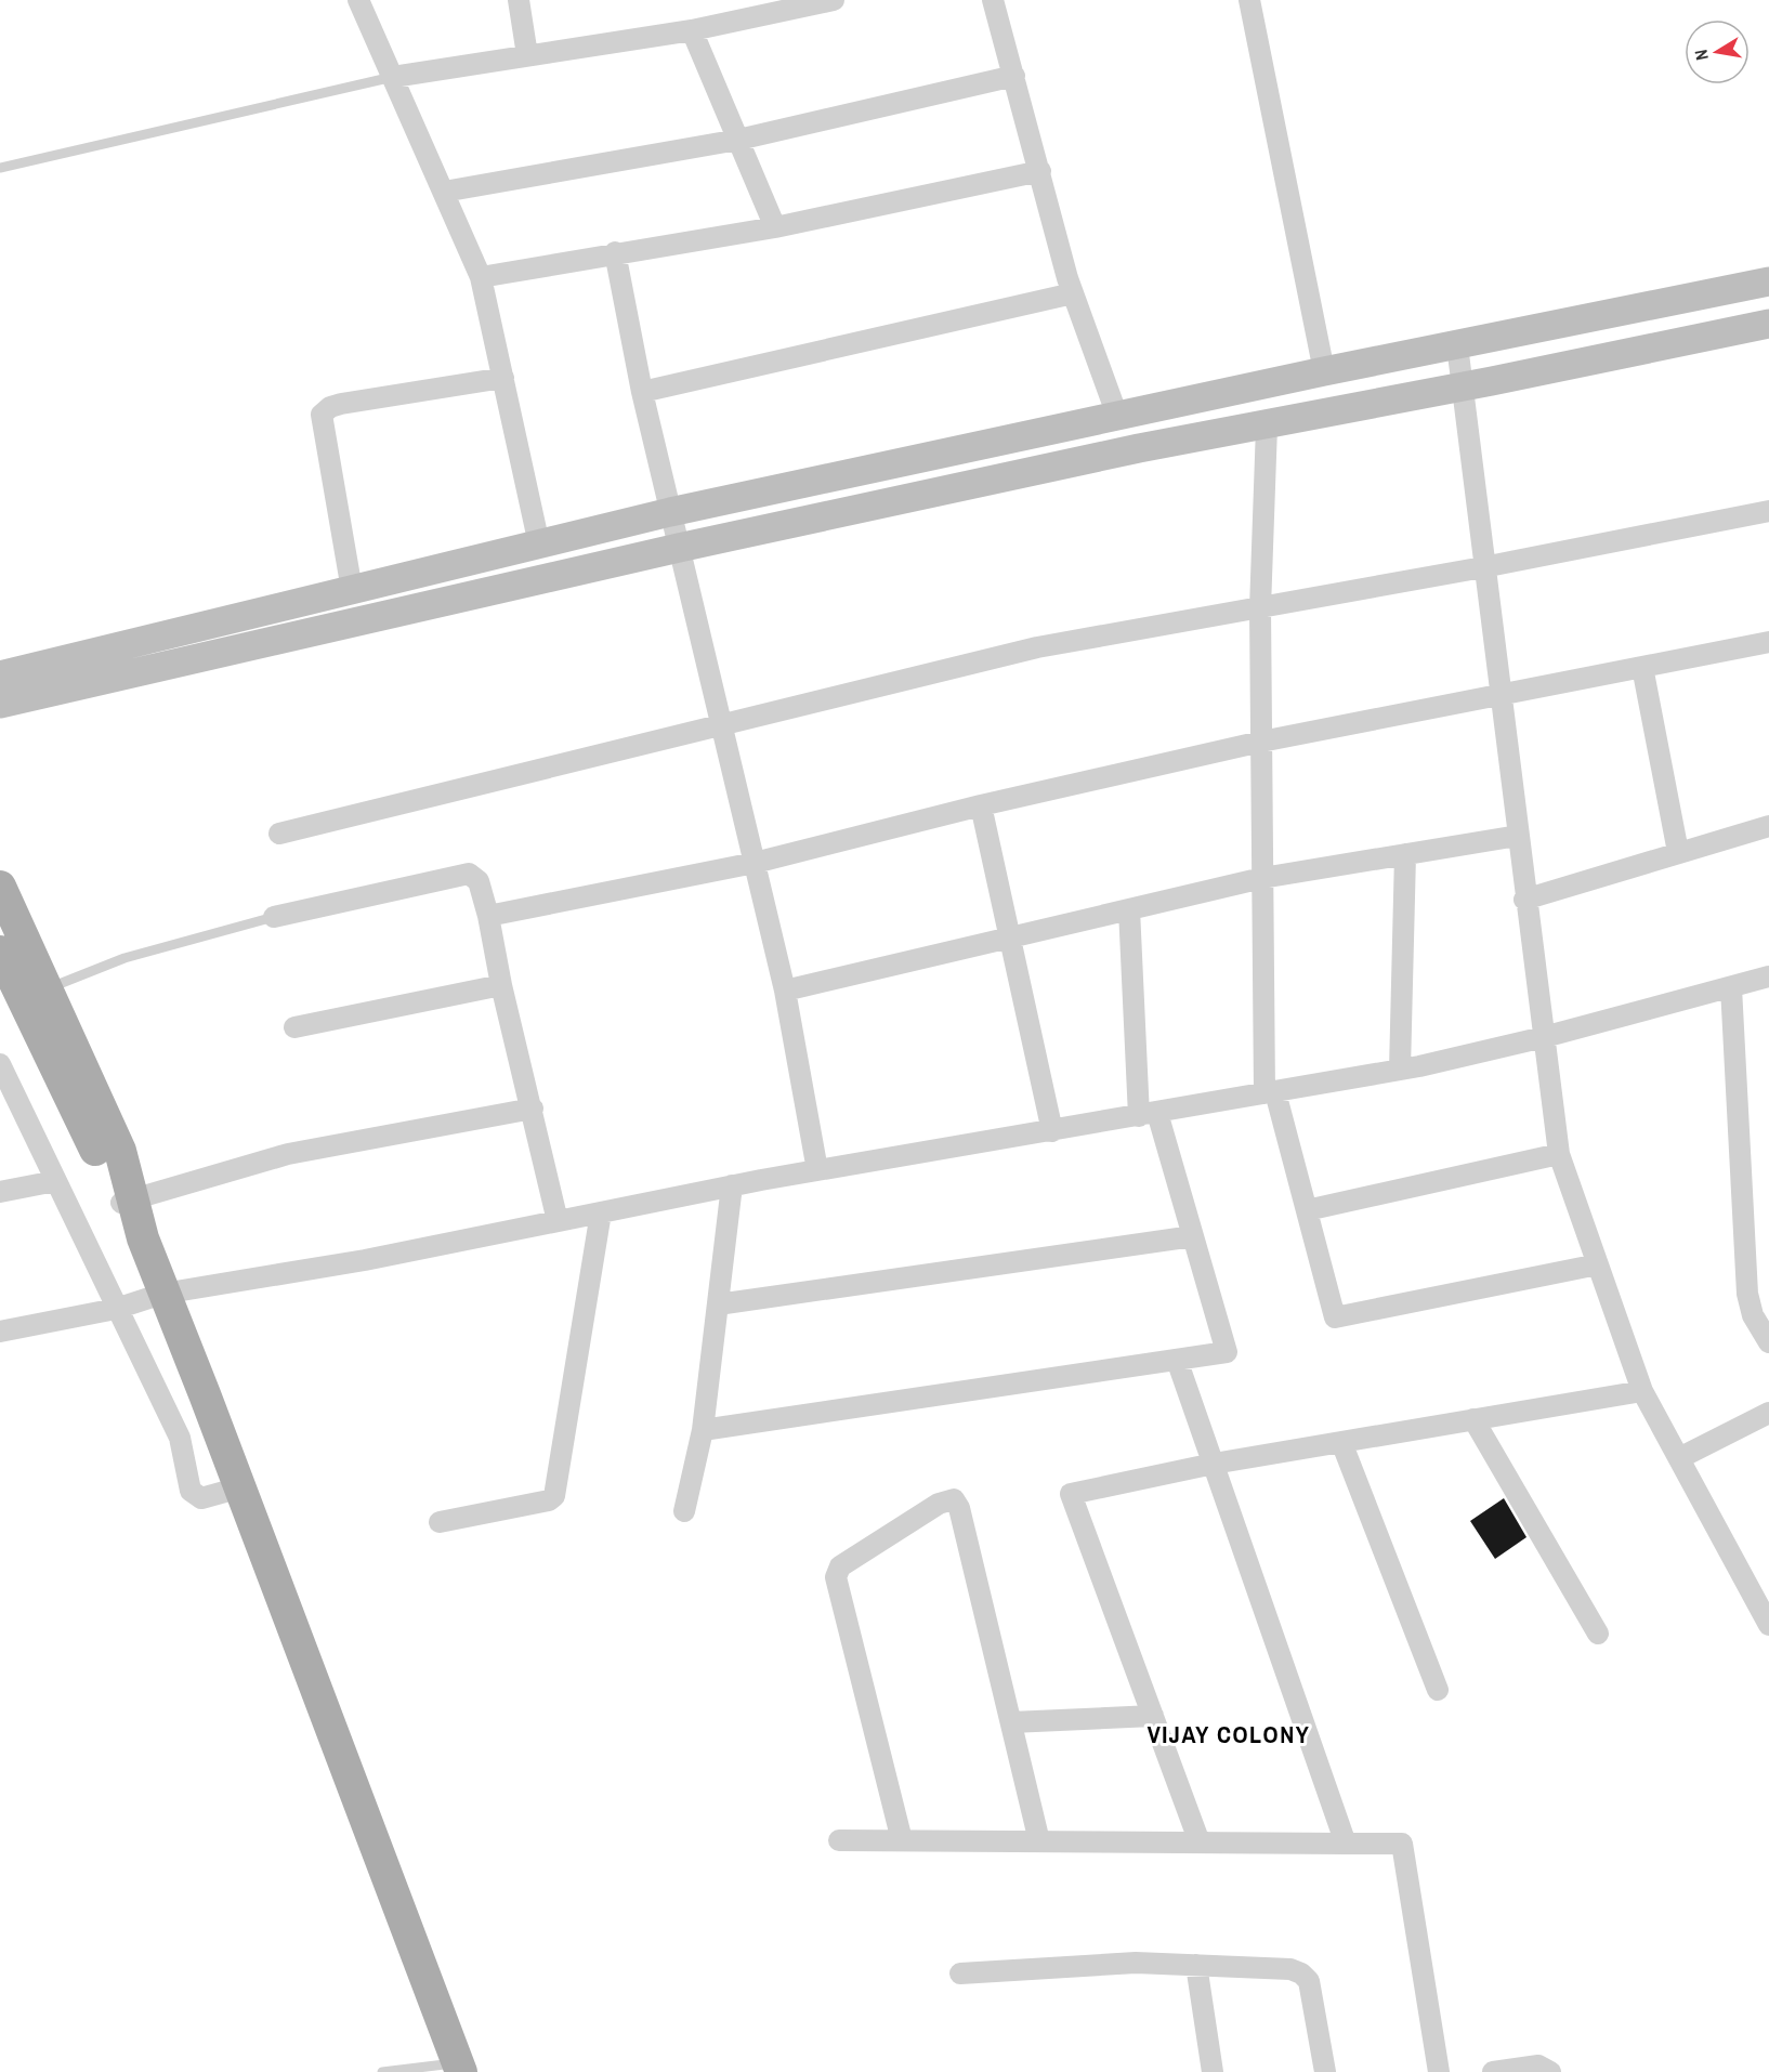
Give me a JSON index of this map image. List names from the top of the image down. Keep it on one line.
{"districts":["VIJAY COLONY"],"north":"left"}
